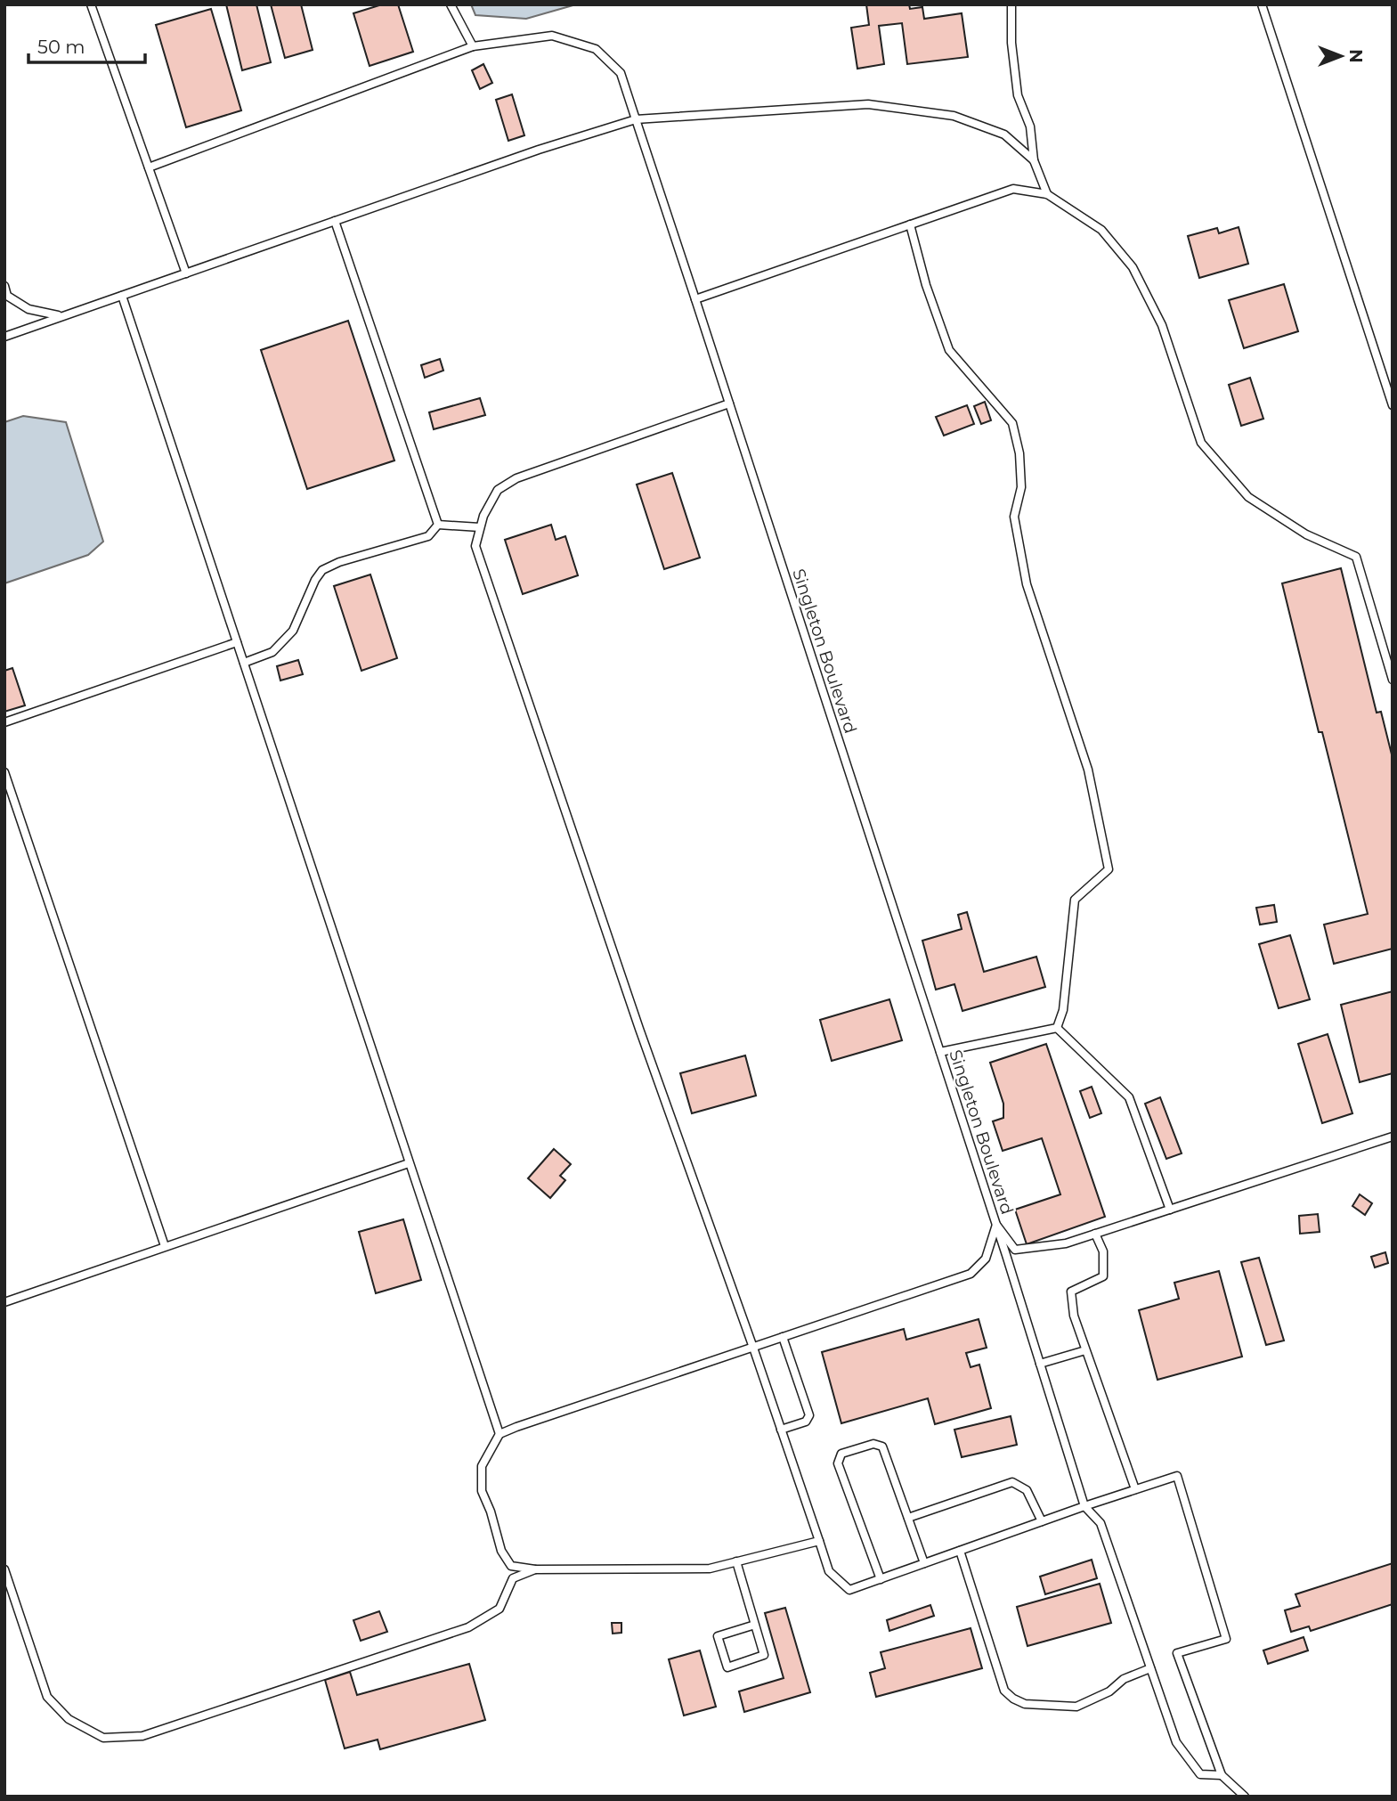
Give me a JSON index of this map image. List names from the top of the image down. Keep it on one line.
{"streets":{"lane":["Singleton Boulevard"]},"scale_bar":"50 m","north":"right"}
